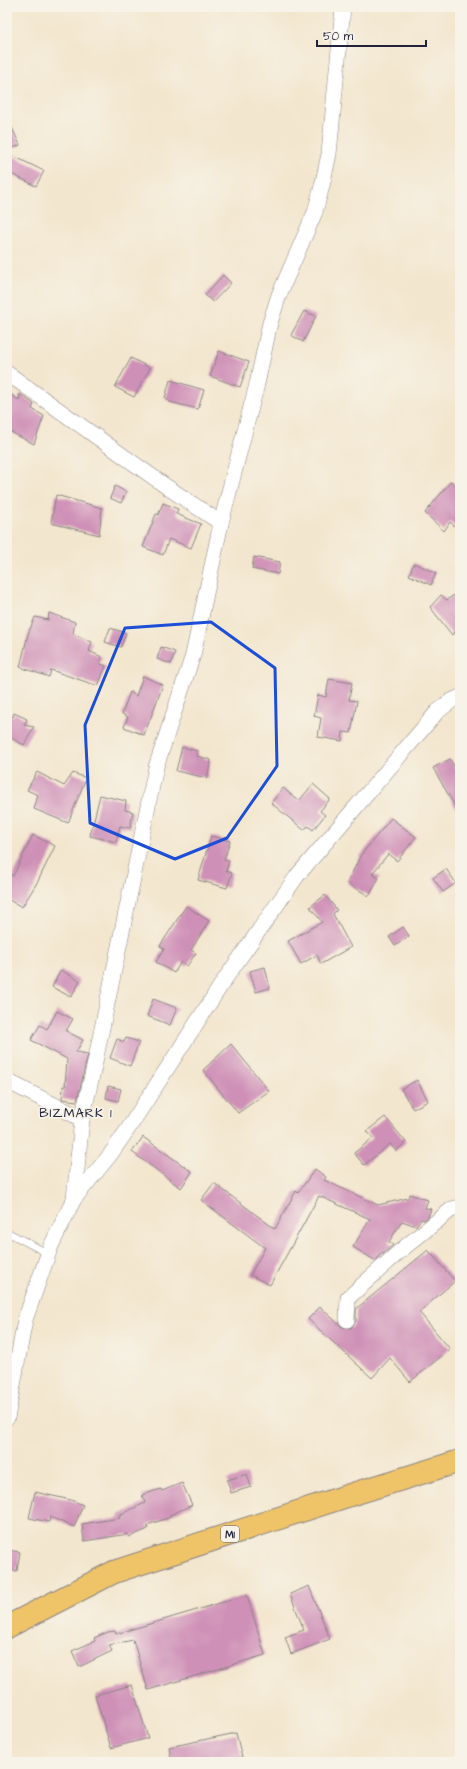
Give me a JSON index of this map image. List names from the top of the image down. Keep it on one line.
{"streets":{"highway":["M1"]},"districts":["BIZMARK 1"],"scale_bar":"50 m"}
